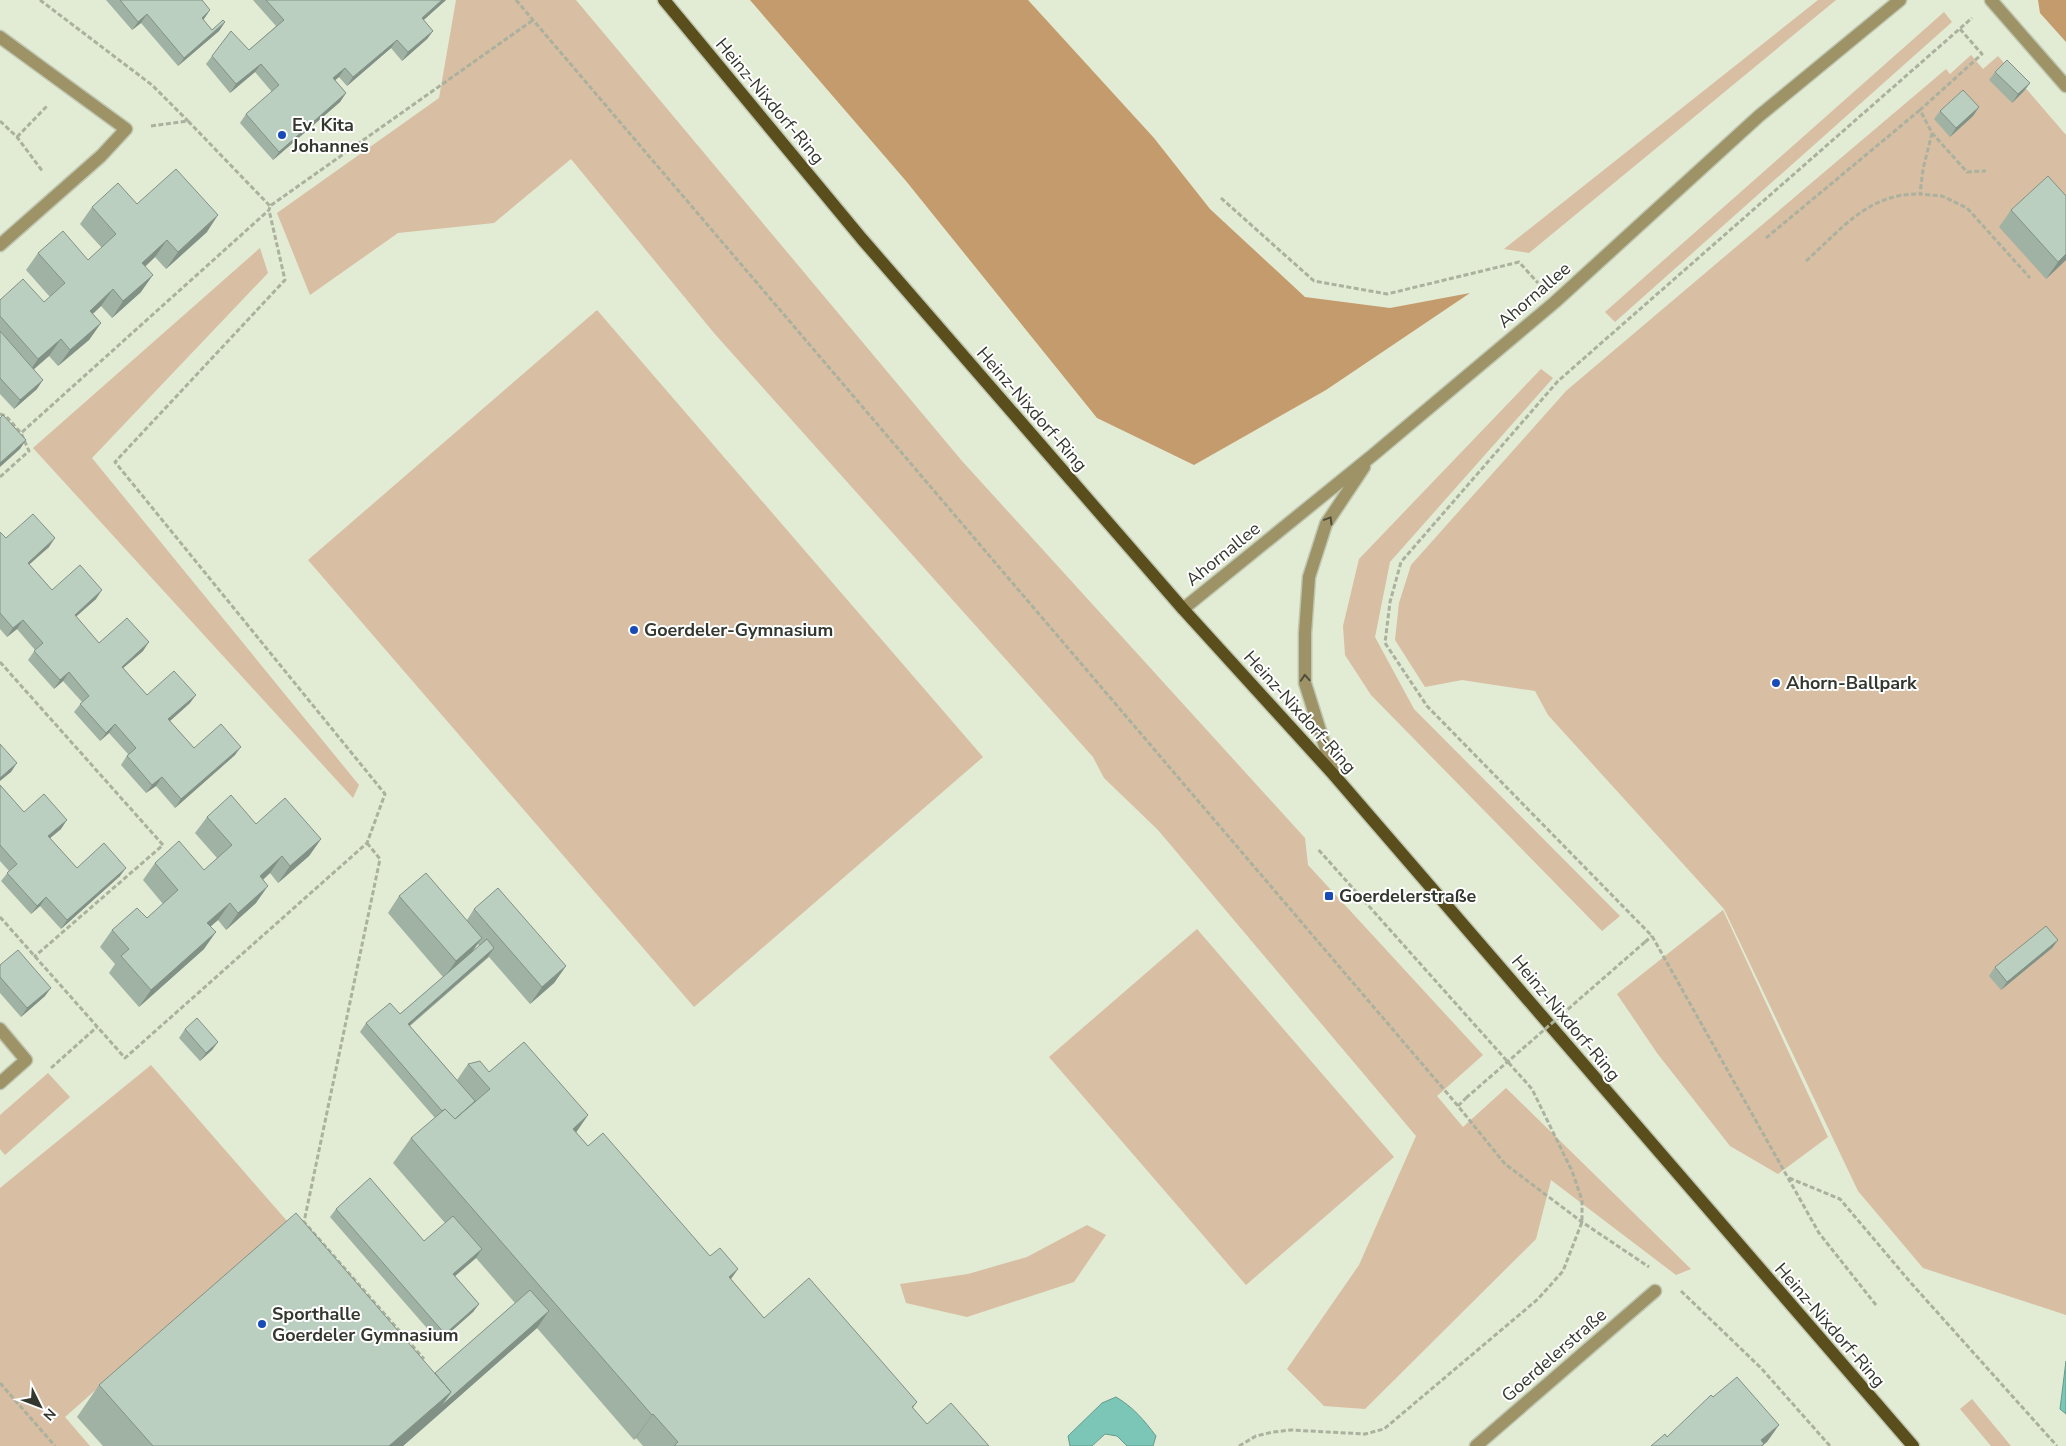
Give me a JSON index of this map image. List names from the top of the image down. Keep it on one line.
{"streets":{"main road":["Heinz-Nixdorf-Ring"],"street":["Ahornallee","Goerdelerstraße"]},"crossings":[["Heinz-Nixdorf-Ring","Ahornallee"]],"places":{"other":["Ev. Kita Johannes","Goerdeler-Gymnasium","Ahorn-Ballpark","Sporthalle Goerdeler Gymnasium"],"transit":["Goerdelerstraße"]},"north":"bottom right"}
